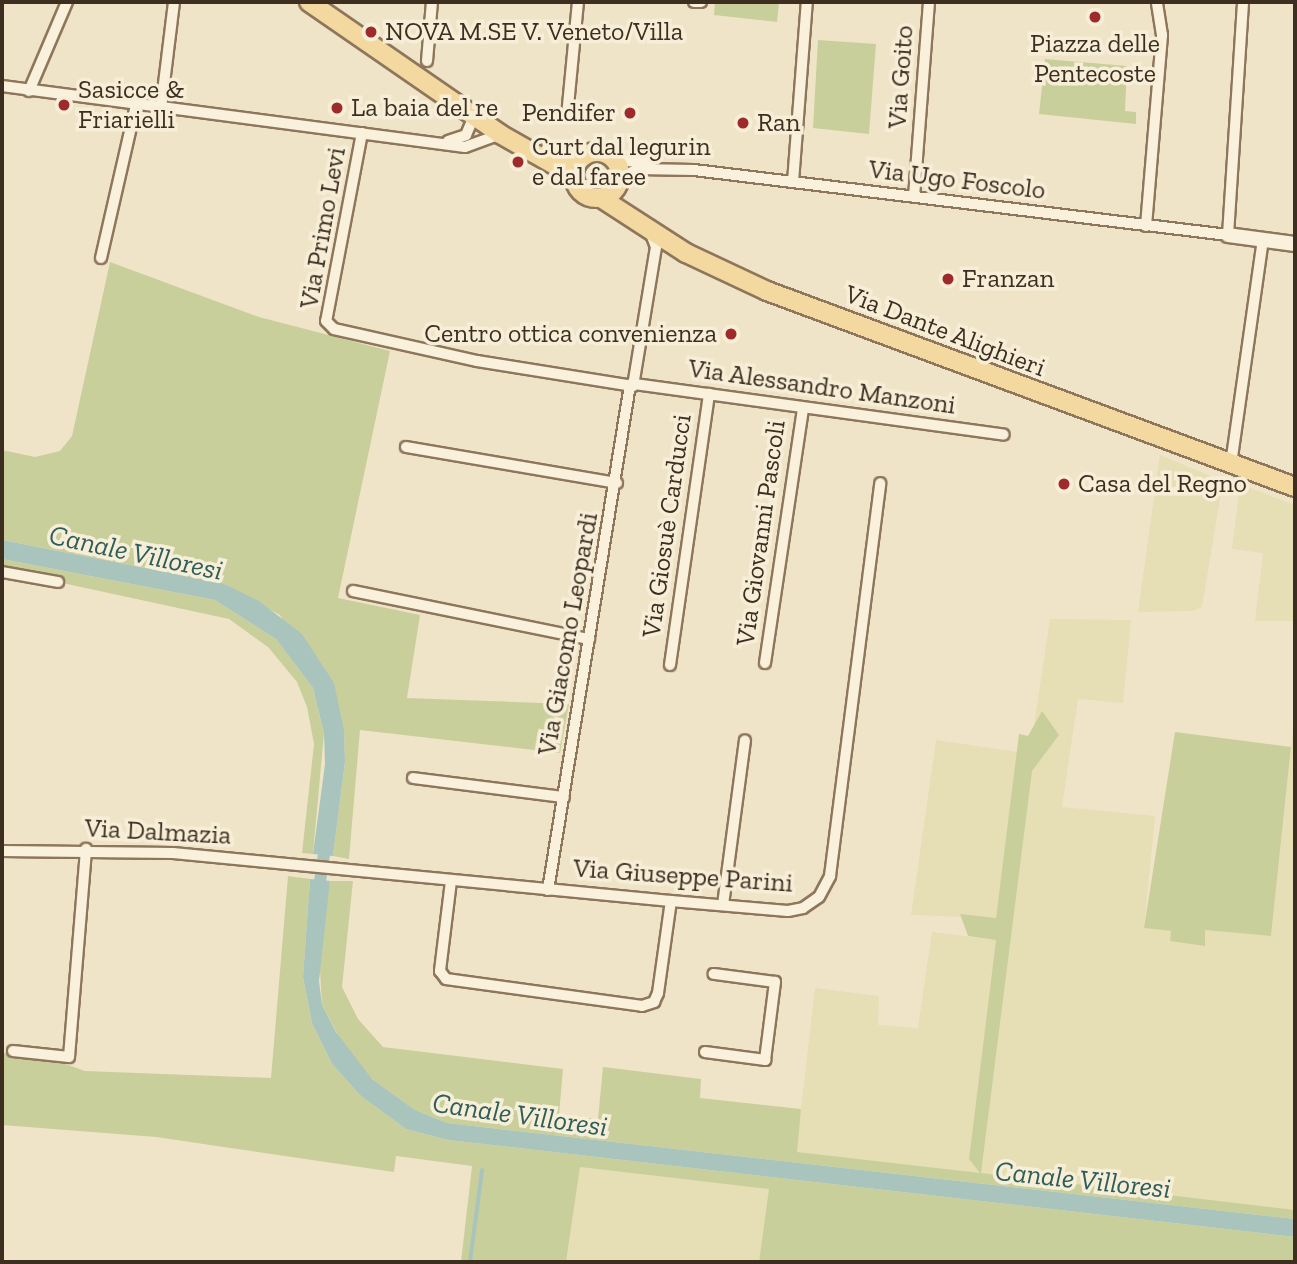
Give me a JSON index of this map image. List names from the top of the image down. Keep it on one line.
{"streets":{"main road":["Via Dante Alighieri"],"street":["Via Goito","Via Ugo Foscolo","Via Primo Levi","Via Alessandro Manzoni","Via Giosuè Carducci","Via Giovanni Pascoli","Via Giacomo Leopardi","Via Dalmazia","Via Giuseppe Parini"]},"crossings":[["Via Goito","Via Ugo Foscolo"],["Via Ugo Foscolo","Via Dante Alighieri"],["Via Primo Levi","Via Alessandro Manzoni"],["Via Dante Alighieri","Via Giacomo Leopardi"],["Via Alessandro Manzoni","Via Giosuè Carducci"],["Via Alessandro Manzoni","Via Giovanni Pascoli"],["Via Alessandro Manzoni","Via Giacomo Leopardi"],["Via Giacomo Leopardi","Via Giuseppe Parini"],["Via Dalmazia","Via Giuseppe Parini"]],"water":["Canale Villoresi"],"places":["Piazza delle Pentecoste","NOVA M.SE V. Veneto/Villa","Sasicce & Friarielli","La baia del re","Pendifer","Ran","Curt dal legurin e dal faree","Franzan","Centro ottica convenienza","Casa del Regno"]}
